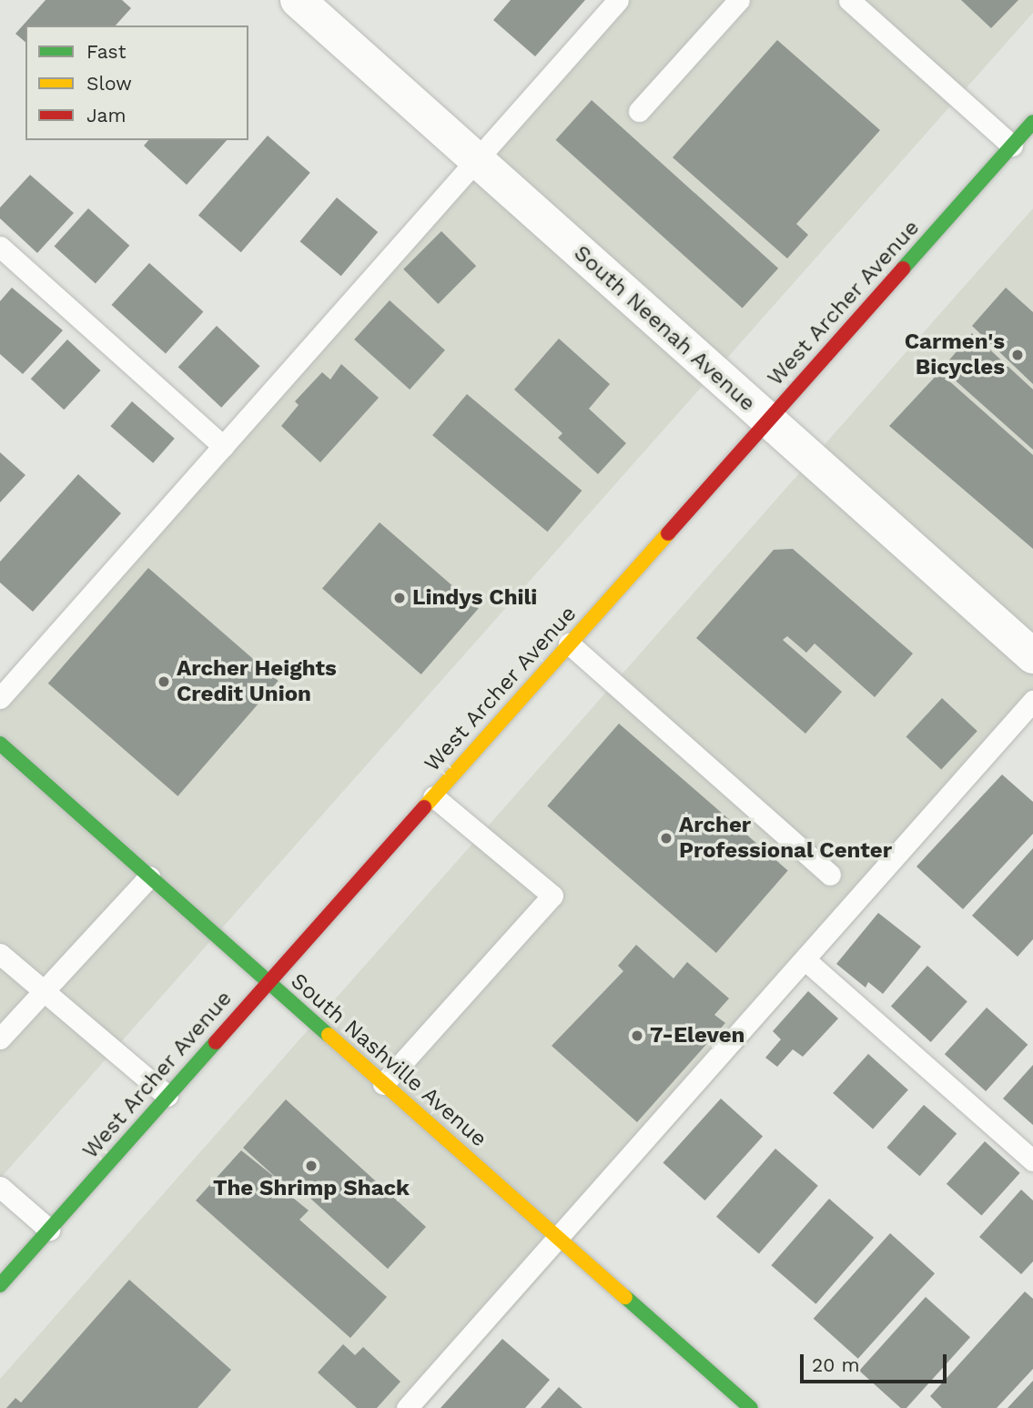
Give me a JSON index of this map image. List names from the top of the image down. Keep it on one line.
{"streets":{"main road":["West Archer Avenue","South Nashville Avenue"],"street":["South Neenah Avenue"]},"crossings":[["West Archer Avenue","South Neenah Avenue"],["West Archer Avenue","South Nashville Avenue"]],"places":["Carmen's Bicycles","Lindys Chili","Archer Heights Credit Union","Archer Professional Center","7-Eleven","The Shrimp Shack"],"legend":["Fast","Slow","Jam"],"scale_bar":"20 m"}
